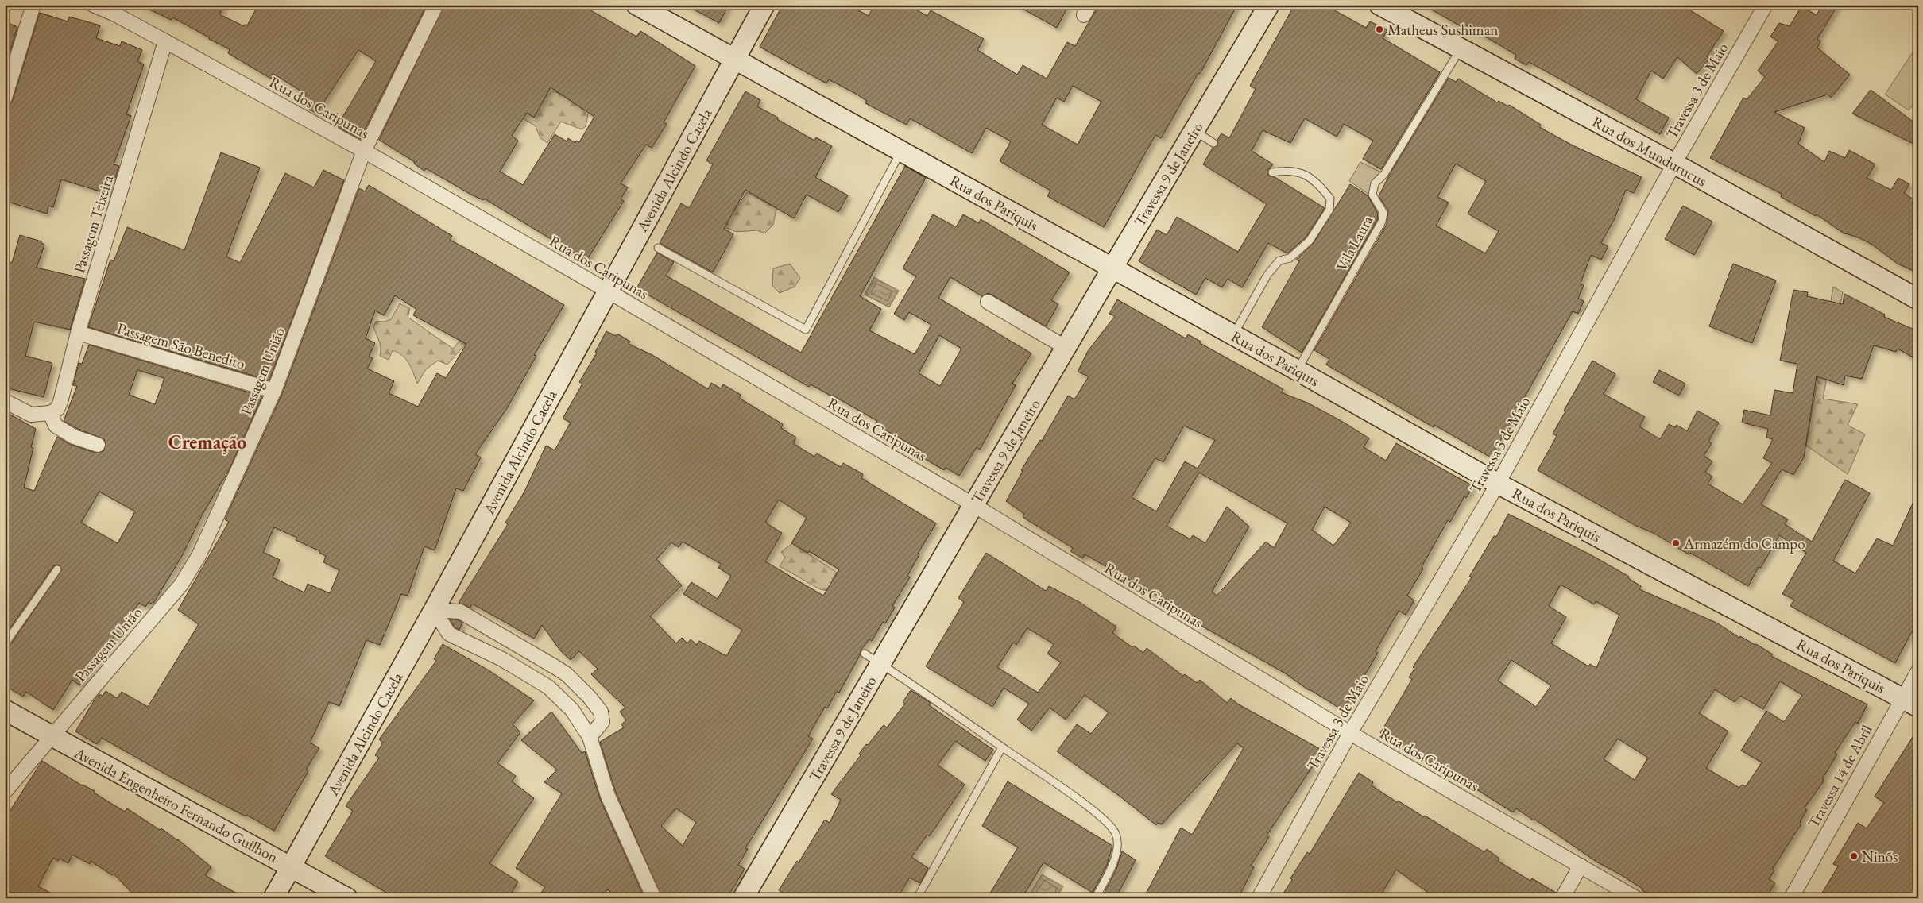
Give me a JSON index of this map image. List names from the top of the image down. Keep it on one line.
{"streets":{"main road":["Rua dos Mundurucus","Avenida Alcindo Cacela","Travessa 9 de Janeiro","Rua dos Pariquis","Avenida Engenheiro Fernando Guilhon"],"street":["Travessa 3 de Maio","Rua dos Caripunas","Passagem Teixeira","Passagem São Benedito","Passagem União","Travessa 14 de Abril"],"lane":["Vila Laura"]},"crossings":[["Travessa 3 de Maio","Rua dos Caripunas"],["Travessa 3 de Maio","Rua dos Mundurucus"],["Travessa 3 de Maio","Rua dos Pariquis"],["Rua dos Caripunas","Avenida Alcindo Cacela"],["Rua dos Caripunas","Travessa 9 de Janeiro"],["Rua dos Caripunas","Passagem Teixeira"],["Rua dos Caripunas","Passagem União"],["Rua dos Mundurucus","Vila Laura"],["Avenida Alcindo Cacela","Rua dos Pariquis"],["Avenida Alcindo Cacela","Avenida Engenheiro Fernando Guilhon"],["Travessa 9 de Janeiro","Rua dos Pariquis"],["Rua dos Pariquis","Vila Laura"],["Rua dos Pariquis","Travessa 14 de Abril"],["Passagem Teixeira","Passagem São Benedito"],["Passagem São Benedito","Passagem União"],["Passagem União","Avenida Engenheiro Fernando Guilhon"]],"districts":["Cremação"],"places":["Matheus Sushiman","Armazém do Campo","Ninõs"]}
